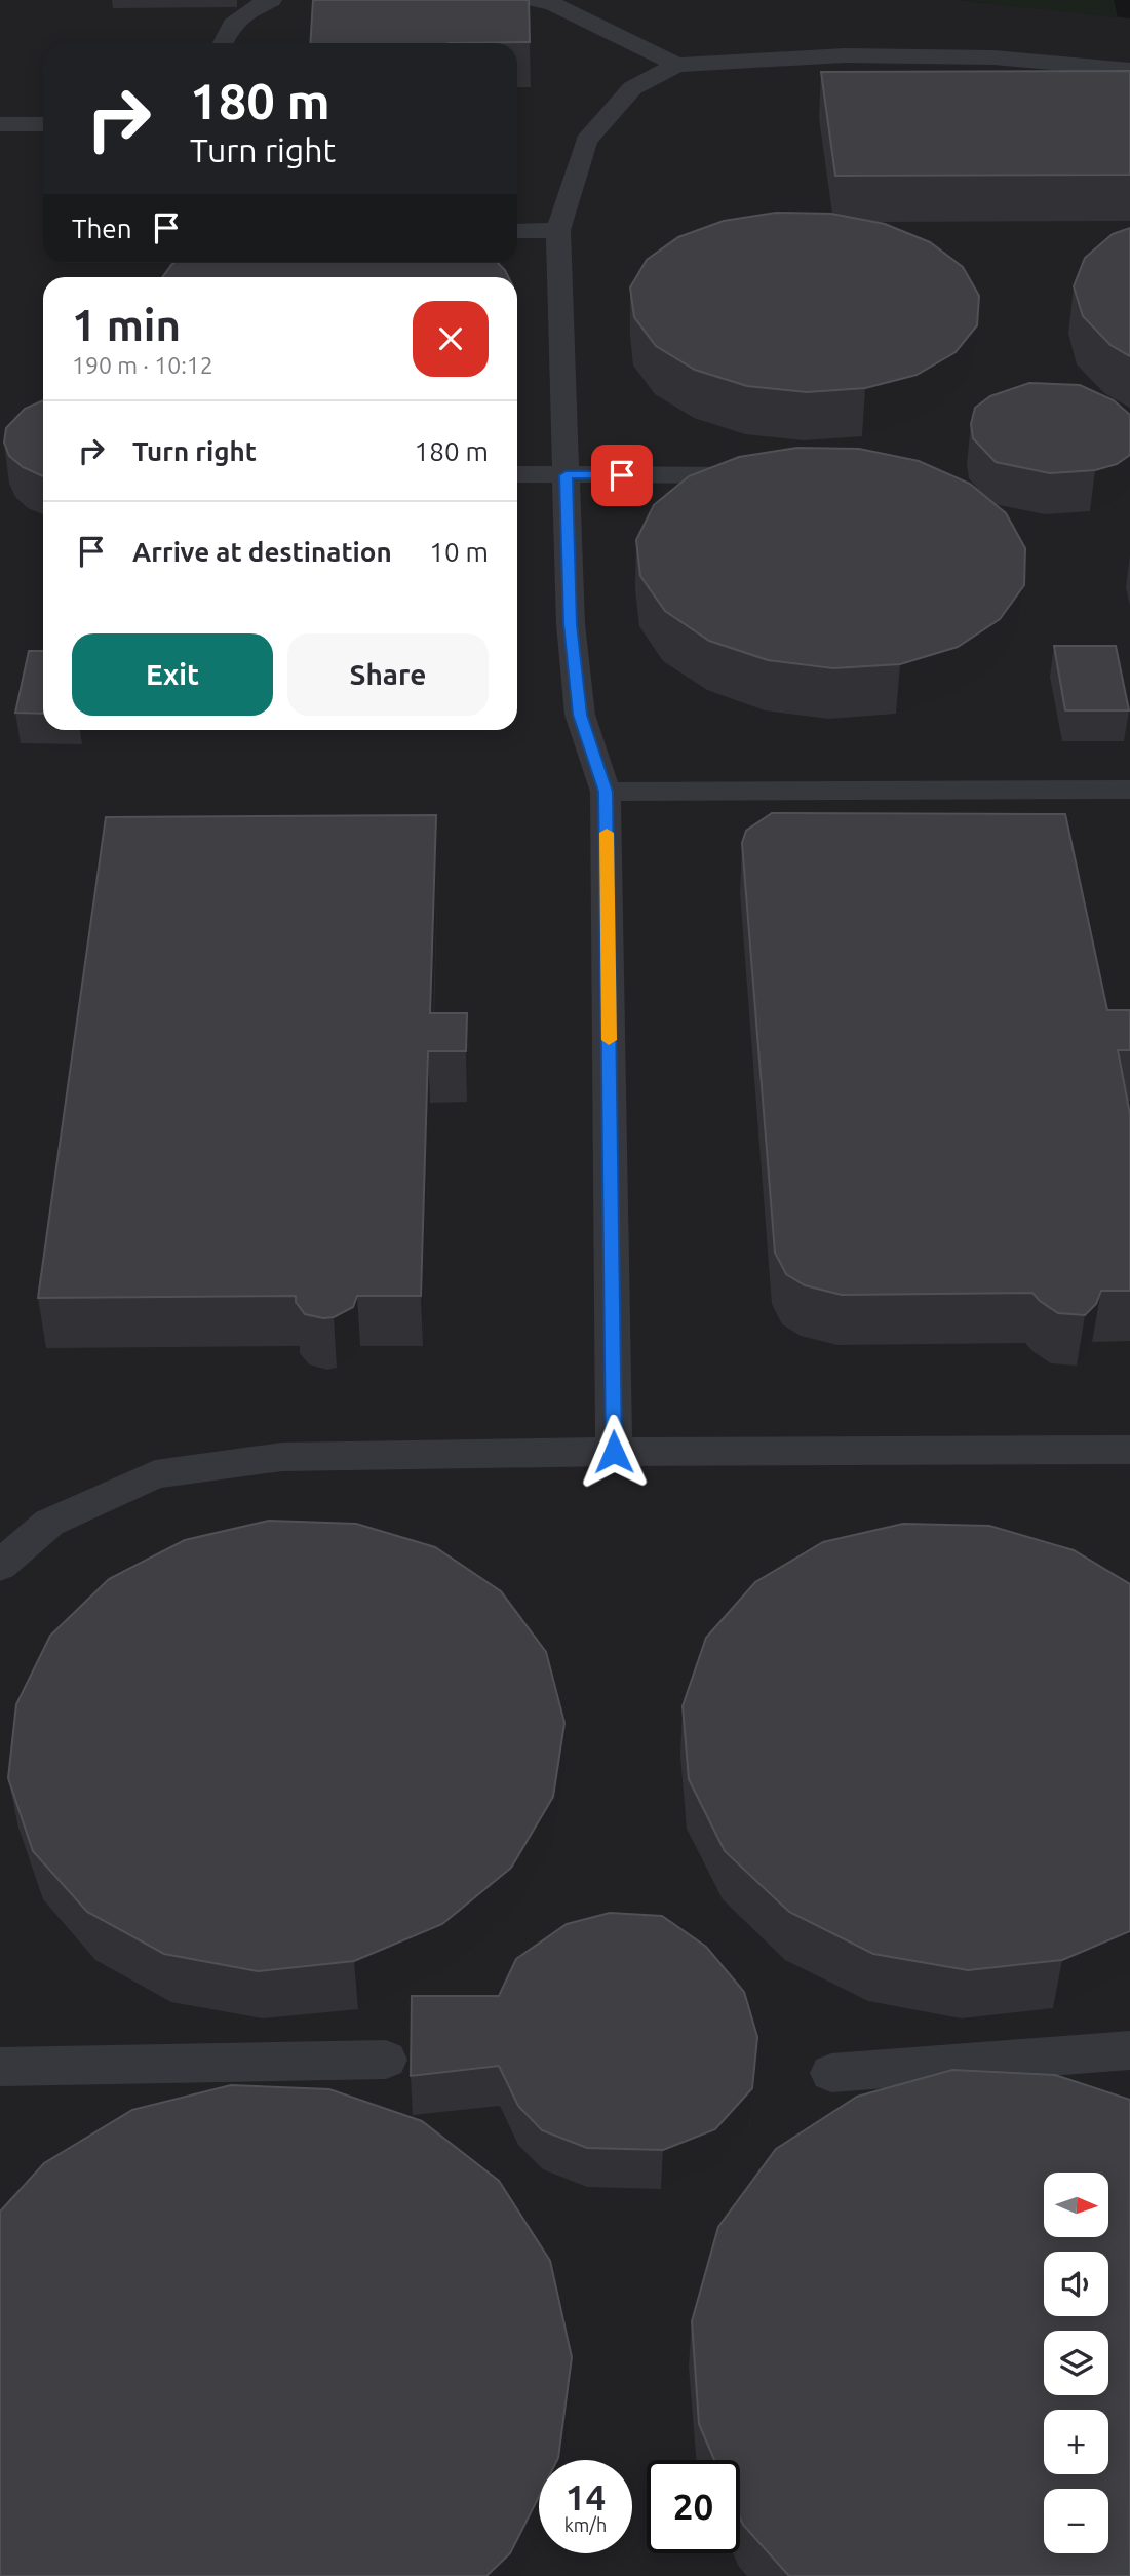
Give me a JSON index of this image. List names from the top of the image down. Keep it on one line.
{"north":"right","page":{"turn":["180 m","Turn right"],"then":"Then","heading":["1 min","190 m · 10:12"],"list":[{"name":"Turn right","value":"180 m"},{"name":"Arrive at destination","value":"10 m"}],"buttons":["Exit","Share"],"map_buttons":["+","−"],"speed":"14 km/h","limit":"20"}}
